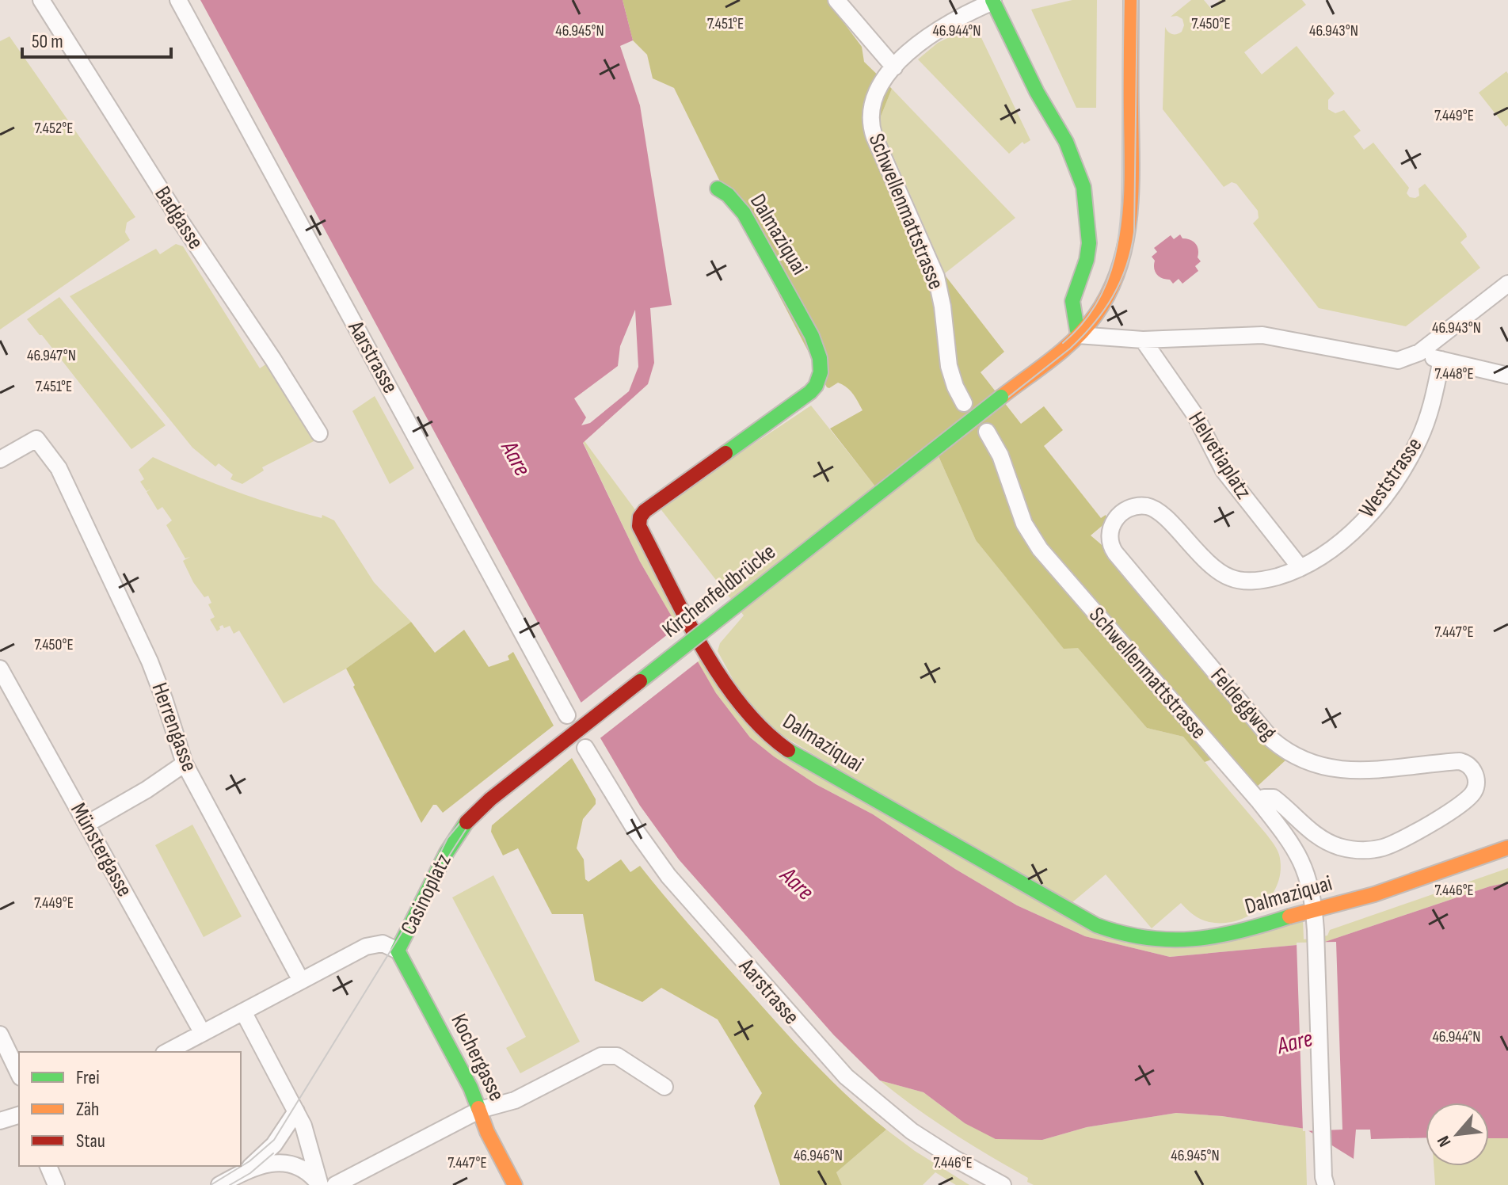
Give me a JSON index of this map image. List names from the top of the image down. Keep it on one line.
{"streets":{"street":["Schwellenmattstrasse","Badgasse","Dalmaziquai","Aarstrasse","Helvetiaplatz","Weststrasse","Kirchenfeldbrücke","Feldeggweg","Herrengasse","Münstergasse","Casinoplatz","Kochergasse"]},"crossings":[["Schwellenmattstrasse","Dalmaziquai"],["Schwellenmattstrasse","Feldeggweg"],["Helvetiaplatz","Weststrasse"],["Helvetiaplatz","Feldeggweg"],["Weststrasse","Feldeggweg"],["Kirchenfeldbrücke","Casinoplatz"],["Herrengasse","Casinoplatz"],["Münstergasse","Casinoplatz"],["Casinoplatz","Kochergasse"]],"water":["Aare"],"legend":["Frei","Zäh","Stau"],"scale_bar":"50 m","north":"bottom left","coordinates":["7.451°E","7.450°E","46.945°N","46.944°N","46.943°N","7.449°E","7.452°E","46.947°N","7.448°E","7.447°E","7.446°E","46.946°N"]}
